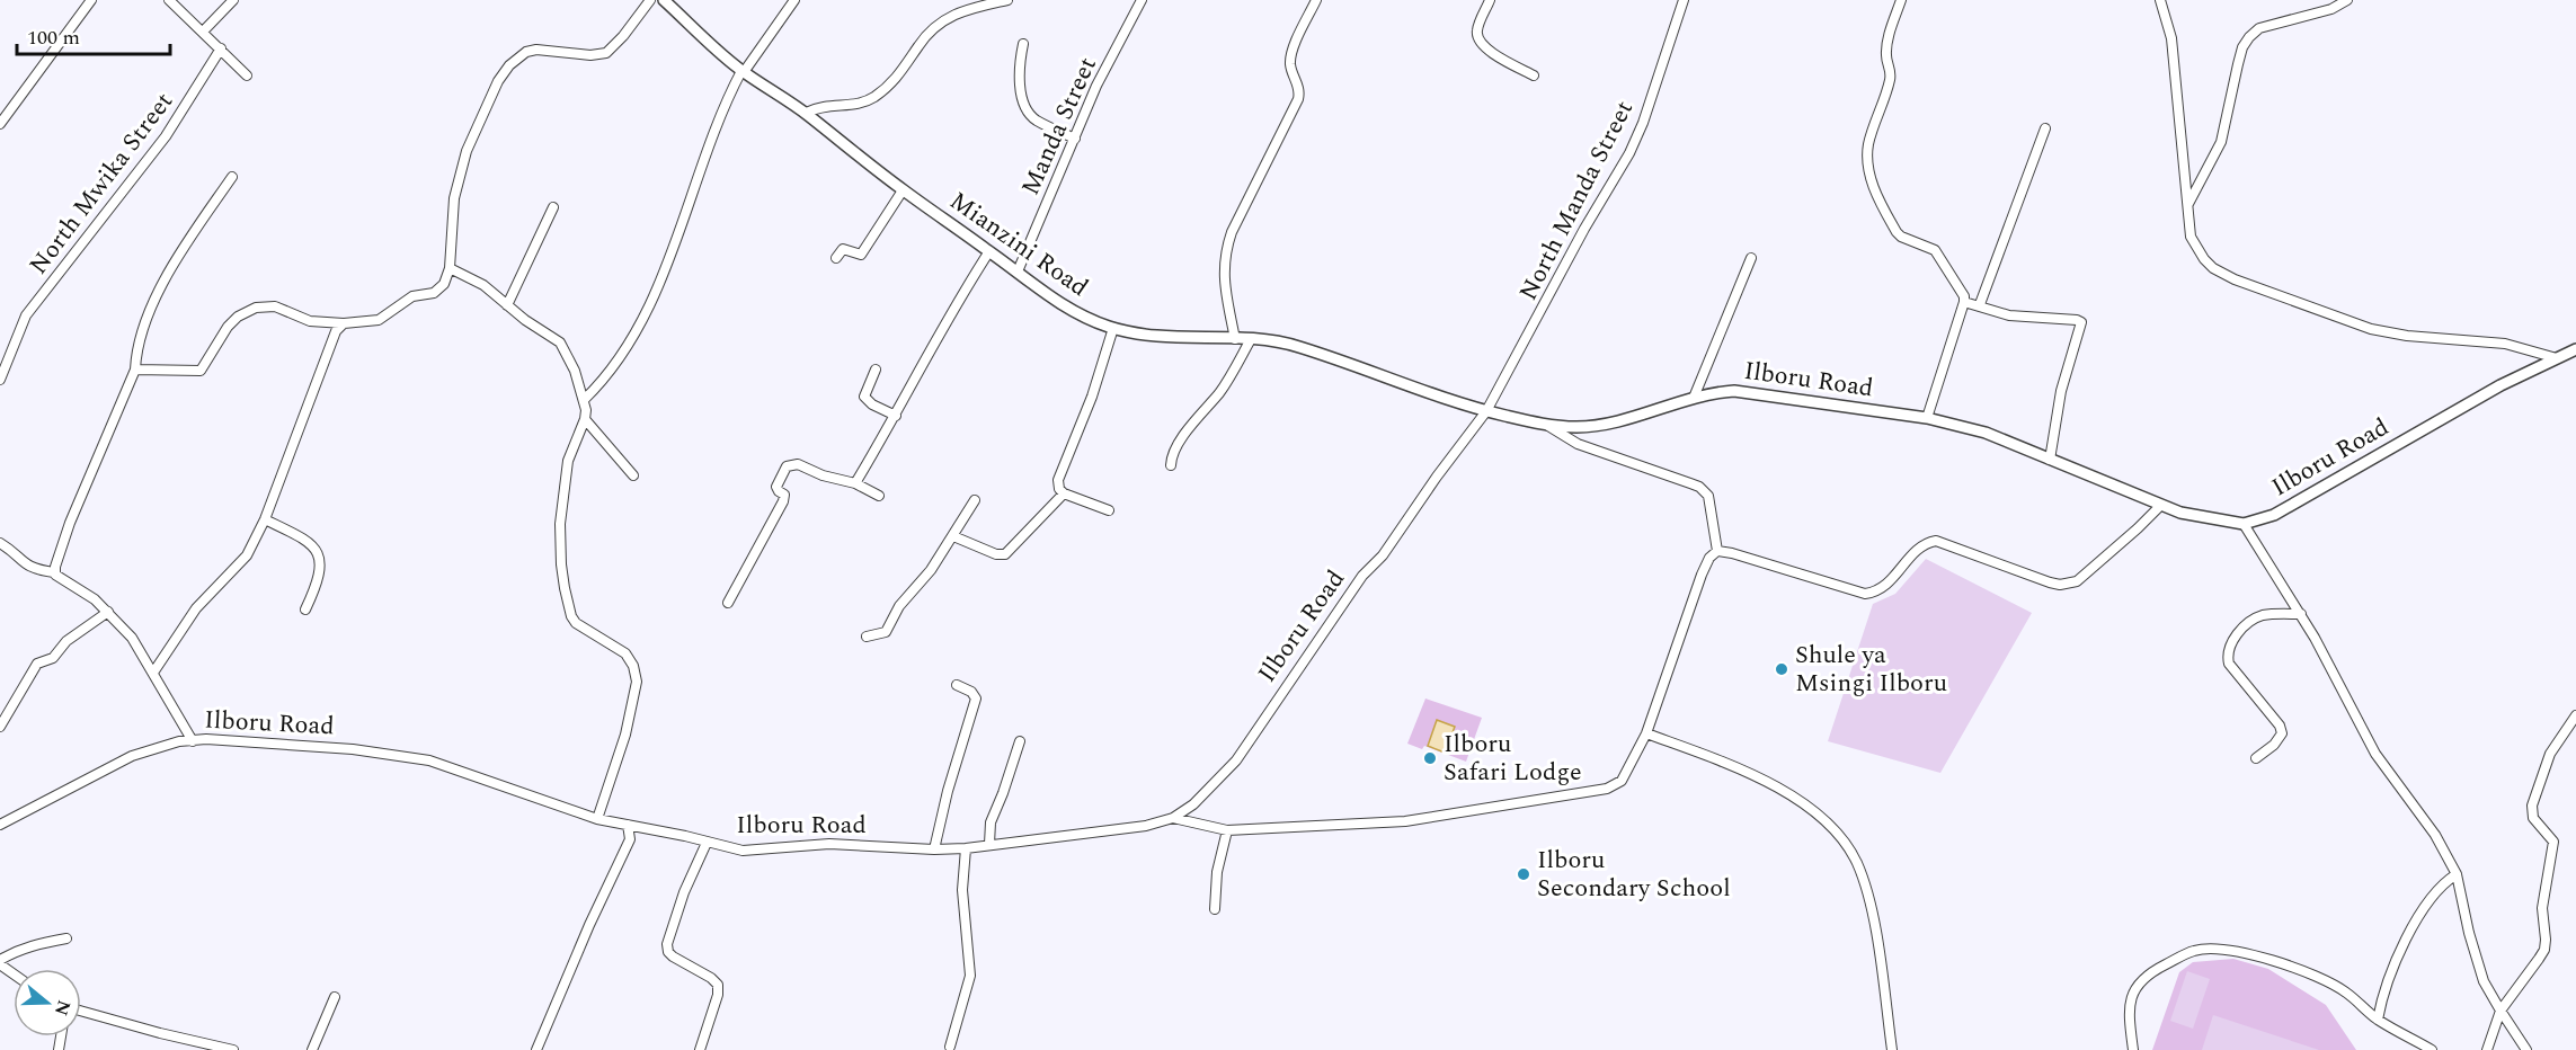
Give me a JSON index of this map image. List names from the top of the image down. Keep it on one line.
{"streets":{"street":["Manda Street","North Mwika Street","North Manda Street","Mianzini Road","Ilboru Road"]},"crossings":[["Manda Street","Mianzini Road"],["North Manda Street","Mianzini Road"],["North Manda Street","Ilboru Road"],["Mianzini Road","Ilboru Road"]],"places":["Shule ya Msingi Ilboru","Ilboru Safari Lodge","Ilboru Secondary School"],"scale_bar":"100 m","north":"right"}
